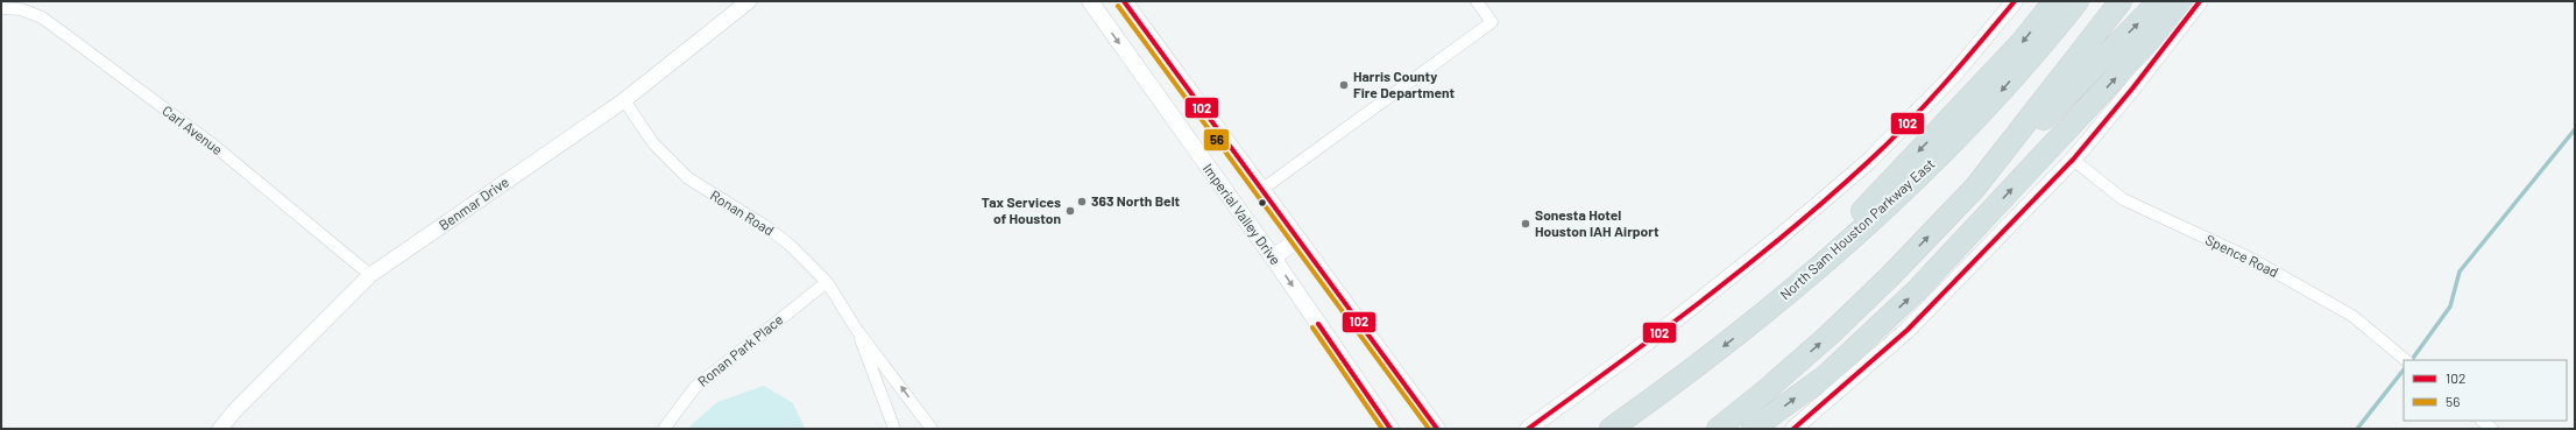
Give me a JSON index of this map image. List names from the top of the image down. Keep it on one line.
{"streets":{"highway":["North Sam Houston Parkway East"],"main road":["Imperial Valley Drive"],"street":["Carl Avenue","Benmar Drive","Ronan Road","Spence Road","Ronan Park Place"]},"crossings":[["Carl Avenue","Benmar Drive"],["Benmar Drive","Ronan Road"],["Ronan Road","Ronan Park Place"]],"places":["Harris County Fire Department","363 North Belt","Tax Services of Houston","Sonesta Hotel Houston IAH Airport"],"lines":["transit line 102","transit line 56"],"legend":["102","56"]}
